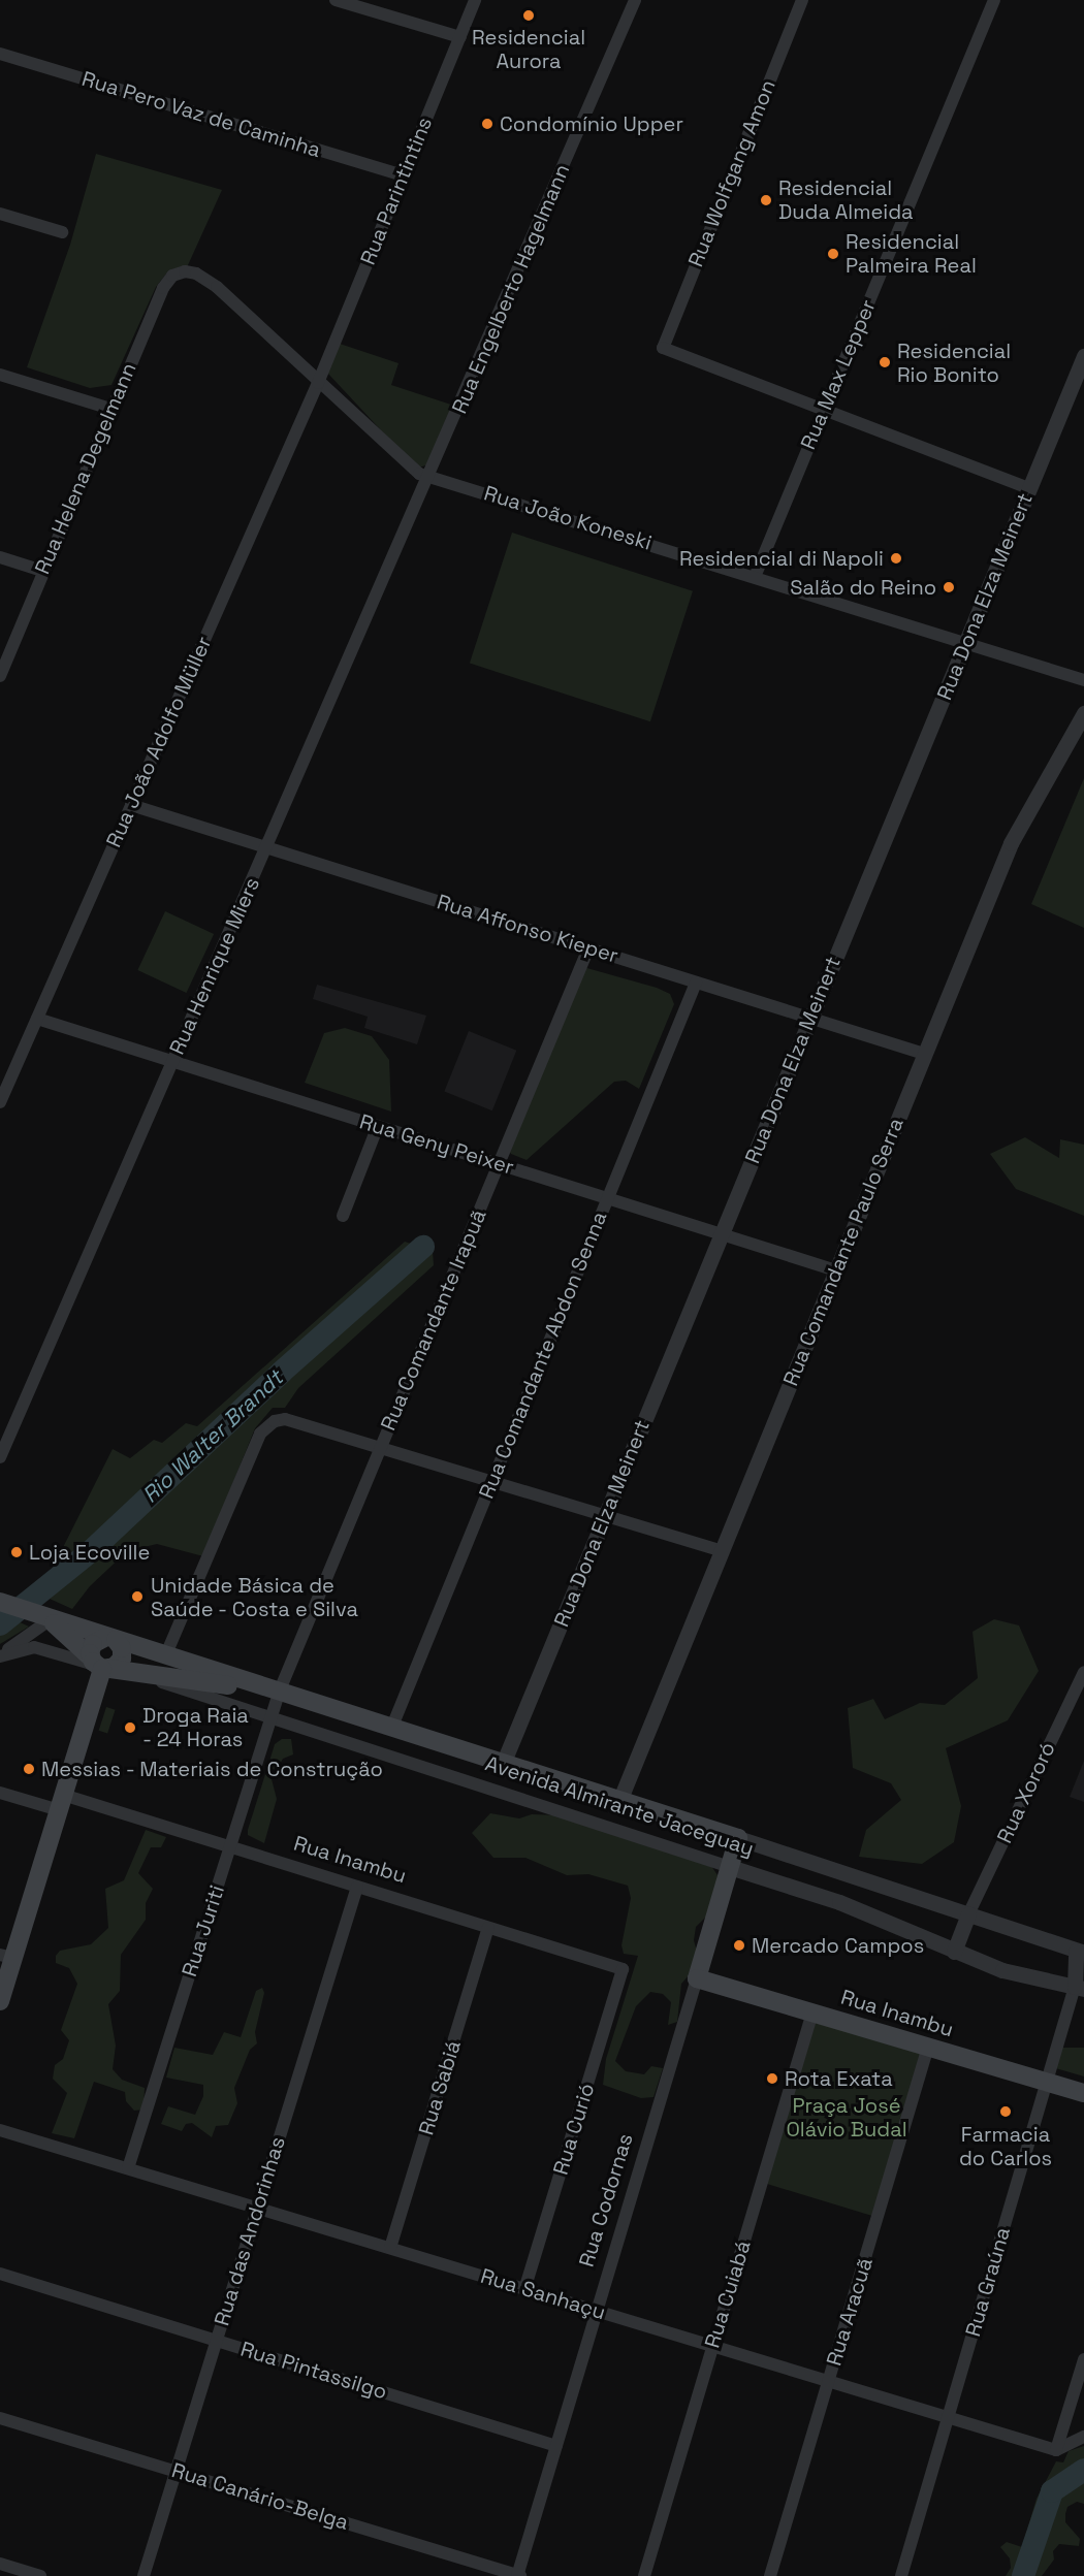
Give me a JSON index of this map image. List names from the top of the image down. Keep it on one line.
{"streets":{"main road":["Avenida Almirante Jaceguay","Rua Inambu","Rua Codornas"],"street":["Rua Pero Vaz de Caminha","Rua Wolfgang Amon","Rua Parintintins","Rua Engelberto Hagelmann","Rua Max Lepper","Rua Helena Degelmann","Rua João Koneski","Rua Dona Elza Meinert","Rua João Adolfo Müller","Rua Affonso Kieper","Rua Henrique Miers","Rua Geny Peixer","Rua Comandante Paulo Serra","Rua Comandante Irapuã","Rua Comandante Abdon Senna","Rua Xororó","Rua Juriti","Rua Sabiá","Rua Curió","Rua das Andorinhas","Rua Graúna","Rua Sanhaçu","Rua Cuiabá","Rua Aracuã","Rua Pintassilgo","Rua Canário-Belga"]},"crossings":[["Rua Pero Vaz de Caminha","Rua Parintintins"],["Rua Wolfgang Amon","Rua Max Lepper"],["Rua Parintintins","Rua João Koneski"],["Rua Parintintins","Rua João Adolfo Müller"],["Rua Engelberto Hagelmann","Rua João Koneski"],["Rua Engelberto Hagelmann","Rua Henrique Miers"],["Rua Max Lepper","Rua João Koneski"],["Rua Helena Degelmann","Rua João Koneski"],["Rua João Koneski","Rua Dona Elza Meinert"],["Rua João Koneski","Rua João Adolfo Müller"],["Rua João Koneski","Rua Henrique Miers"],["Rua Dona Elza Meinert","Rua Affonso Kieper"],["Rua Dona Elza Meinert","Rua Geny Peixer"],["Rua Dona Elza Meinert","Avenida Almirante Jaceguay"],["Rua João Adolfo Müller","Rua Affonso Kieper"],["Rua João Adolfo Müller","Rua Geny Peixer"],["Rua Affonso Kieper","Rua Henrique Miers"],["Rua Affonso Kieper","Rua Comandante Paulo Serra"],["Rua Affonso Kieper","Rua Comandante Irapuã"],["Rua Affonso Kieper","Rua Comandante Abdon Senna"],["Rua Henrique Miers","Rua Geny Peixer"],["Rua Geny Peixer","Rua Comandante Paulo Serra"],["Rua Geny Peixer","Rua Comandante Irapuã"],["Rua Geny Peixer","Rua Comandante Abdon Senna"],["Rua Comandante Paulo Serra","Avenida Almirante Jaceguay"],["Rua Comandante Irapuã","Avenida Almirante Jaceguay"],["Rua Comandante Irapuã","Rua Juriti"],["Rua Comandante Abdon Senna","Avenida Almirante Jaceguay"],["Rua Xororó","Avenida Almirante Jaceguay"],["Avenida Almirante Jaceguay","Rua Juriti"],["Avenida Almirante Jaceguay","Rua Codornas"],["Avenida Almirante Jaceguay","Rua Graúna"],["Rua Inambu","Rua Juriti"],["Rua Inambu","Rua Sabiá"],["Rua Inambu","Rua Curió"],["Rua Inambu","Rua Codornas"],["Rua Inambu","Rua das Andorinhas"],["Rua Inambu","Rua Graúna"],["Rua Inambu","Rua Cuiabá"],["Rua Inambu","Rua Aracuã"],["Rua Juriti","Rua Sanhaçu"],["Rua Sabiá","Rua Sanhaçu"],["Rua Curió","Rua Sanhaçu"],["Rua Codornas","Rua Sanhaçu"],["Rua Codornas","Rua Pintassilgo"],["Rua Codornas","Rua Canário-Belga"],["Rua das Andorinhas","Rua Sanhaçu"],["Rua das Andorinhas","Rua Pintassilgo"],["Rua das Andorinhas","Rua Canário-Belga"],["Rua Graúna","Rua Sanhaçu"],["Rua Sanhaçu","Rua Cuiabá"],["Rua Sanhaçu","Rua Aracuã"]],"water":["Rio Walter Brandt"],"parks":["Praça José Olávio Budal"],"places":["Residencial Aurora","Condomínio Upper","Residencial Duda Almeida","Residencial Palmeira Real","Residencial Rio Bonito","Residencial di Napoli","Salão do Reino","Loja Ecoville","Unidade Básica de Saúde - Costa e Silva","Droga Raia - 24 Horas","Messias - Materiais de Construção","Mercado Campos","Rota Exata","Farmacia do Carlos"]}
